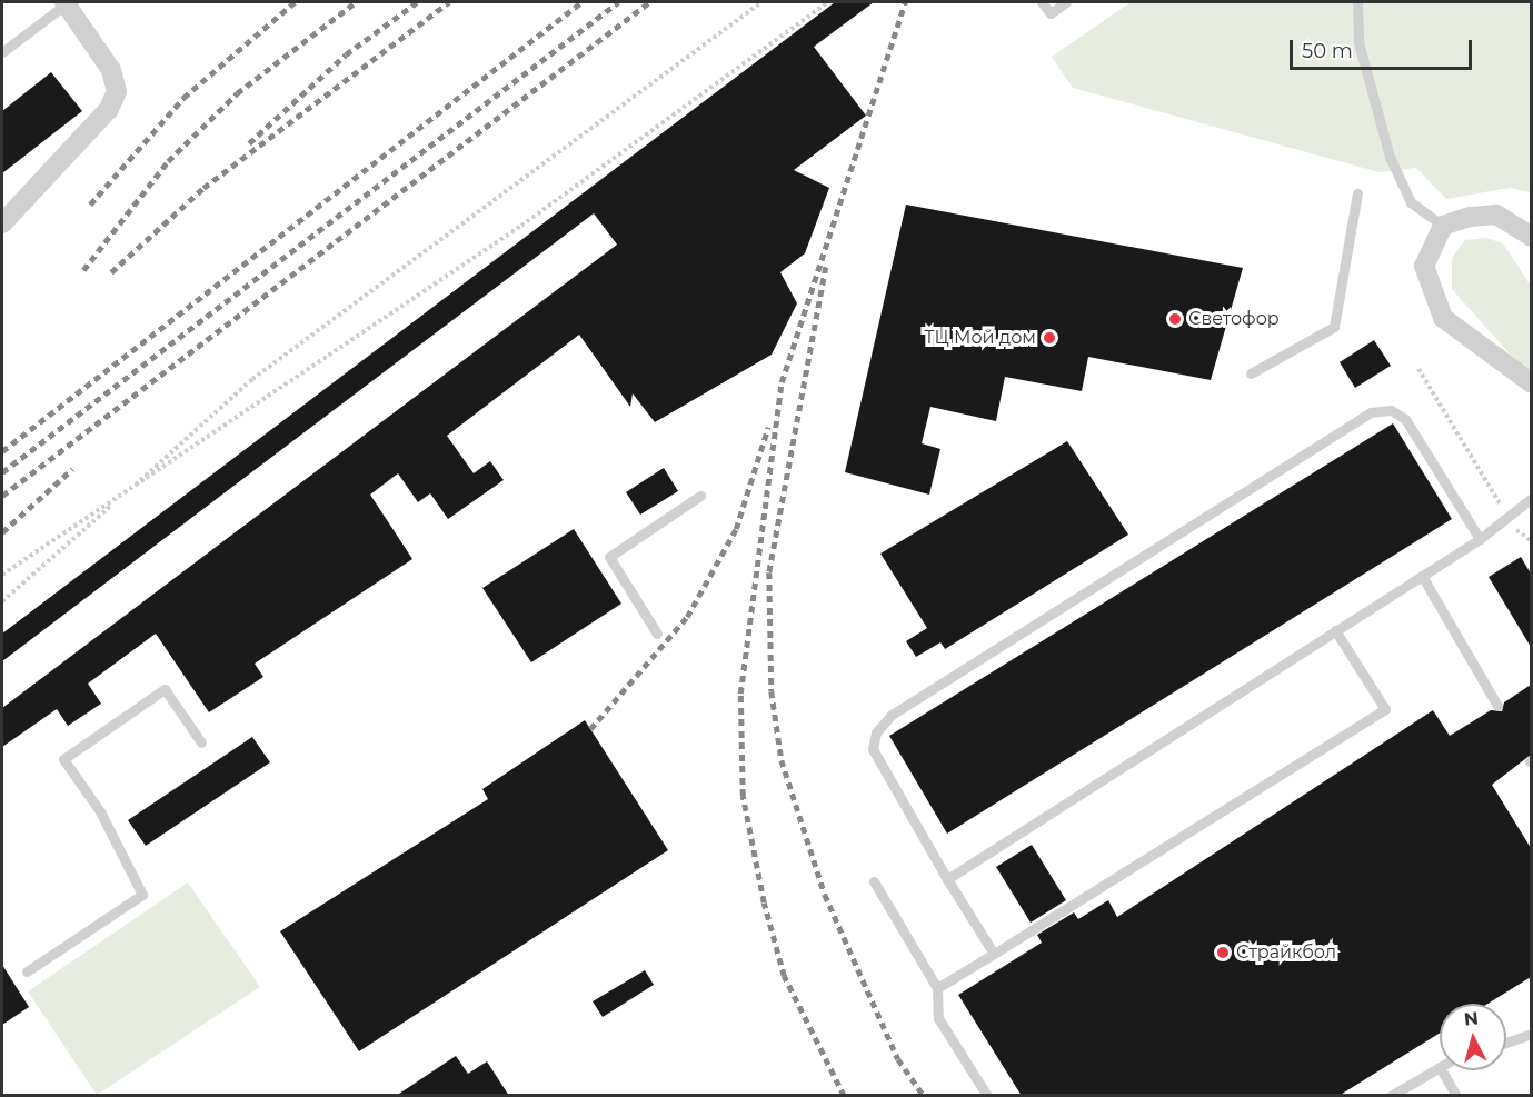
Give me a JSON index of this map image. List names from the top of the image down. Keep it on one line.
{"places":["Светофор","ТЦ Мой дом","Страйкбол"],"scale_bar":"50 m","north":"top"}
